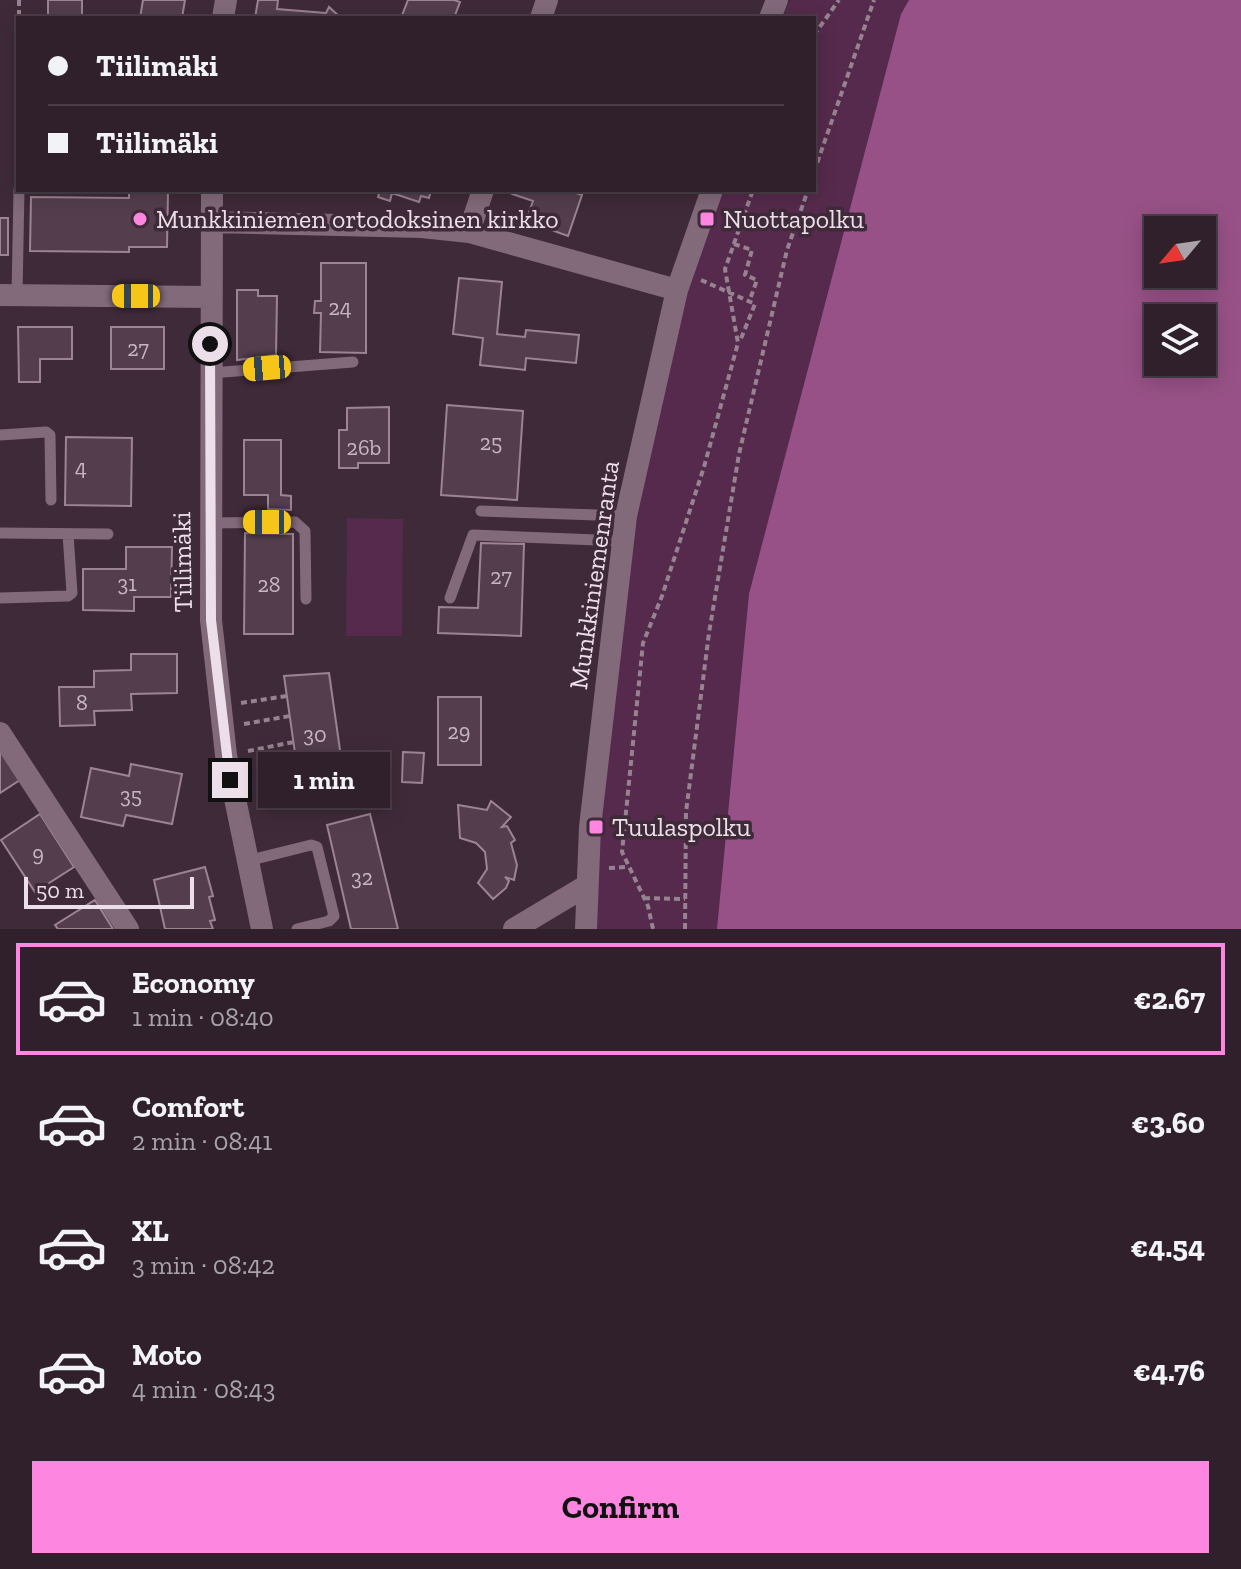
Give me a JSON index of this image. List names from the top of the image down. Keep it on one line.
{"streets":{"street":["Tiilimäki","Munkkiniemenranta"]},"places":{"other":["Munkkiniemen ortodoksinen kirkko"],"transit":["Nuottapolku","Tuulaspolku"]},"house_numbers":["24","27","25","26b","4","27","31","28","8","29","30","35","9","32"],"scale_bar":"50 m","north":"bottom left","page":{"banner":["Tiilimäki","Tiilimäki"],"bubble":"1 min","scale":"50 m","list":[{"name":"Economy","note":"1 min · 08:40","value":"€2.67"},{"name":"Comfort","note":"2 min · 08:41","value":"€3.60"},{"name":"XL","note":"3 min · 08:42","value":"€4.54"},{"name":"Moto","note":"4 min · 08:43","value":"€4.76"}],"buttons":"Confirm"}}
